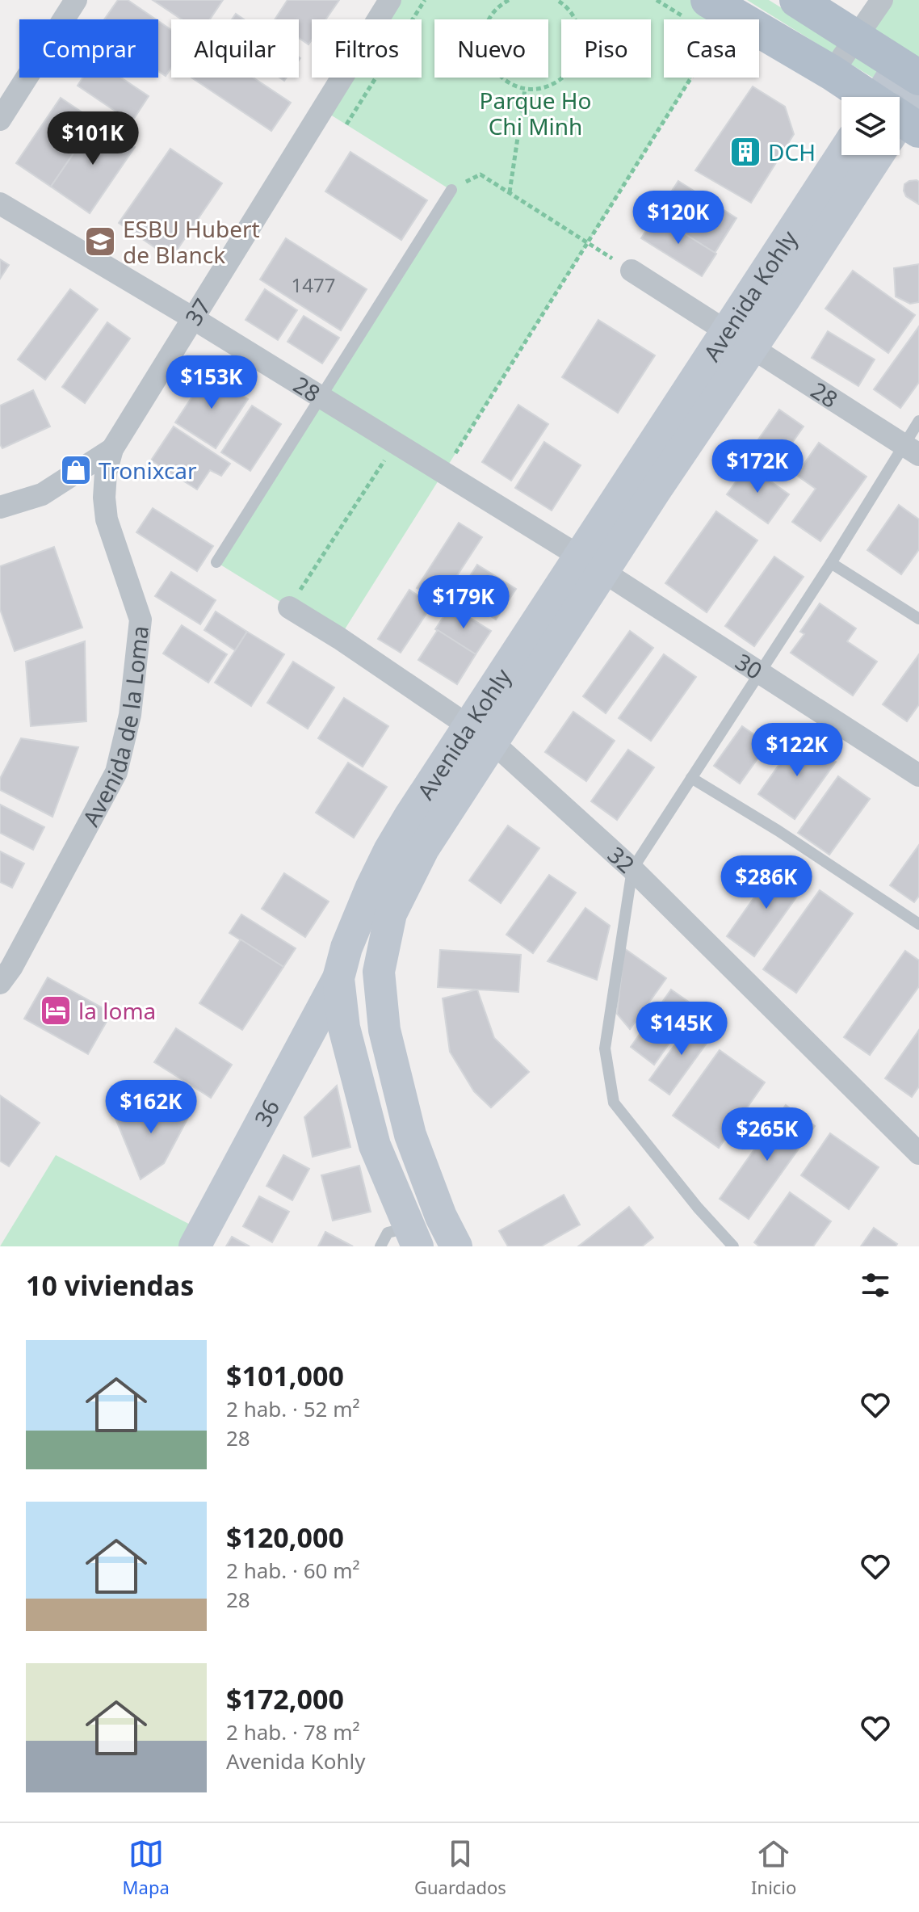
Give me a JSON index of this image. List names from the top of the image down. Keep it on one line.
{"streets":{"street":["Avenida Kohly","37","28","30","Avenida de la Loma","32","36"]},"crossings":[["Avenida Kohly","28"],["Avenida Kohly","30"],["Avenida Kohly","32"],["Avenida Kohly","36"],["37","28"],["37","Avenida de la Loma"],["28","30"]],"parks":["Parque Ho Chi Minh"],"places":{"building":["DCH"],"school or university":["ESBU Hubert de Blanck"],"shop":["Tronixcar"],"hotel":["la loma"]},"house_numbers":["1477"],"page":{"chip":["Comprar","Alquilar","Filtros","Nuevo","Piso","Casa"],"price":["$101K","$120K","$153K","$172K","$179K","$122K","$286K","$145K","$162K","$265K"],"heading":"10 viviendas","list":[{"name":"$101,000","note":"2 hab. · 52 m² · 28"},{"name":"$120,000","note":"2 hab. · 60 m² · 28"},{"name":"$172,000","note":"2 hab. · 78 m² · Avenida Kohly"}],"tabs":["Mapa","Guardados","Inicio"]}}
